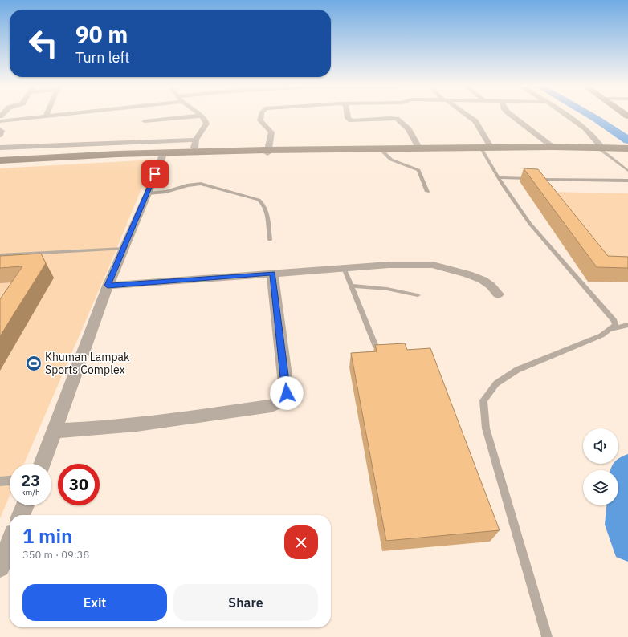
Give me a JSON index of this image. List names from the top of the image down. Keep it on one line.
{"places":{"sports":["Khuman Lampak Sports Complex"]},"page":{"turn":["90 m","Turn left"],"speed":"23 km/h","limit":"30","heading":["1 min","350 m · 09:38"],"buttons":["Exit","Share"]}}
